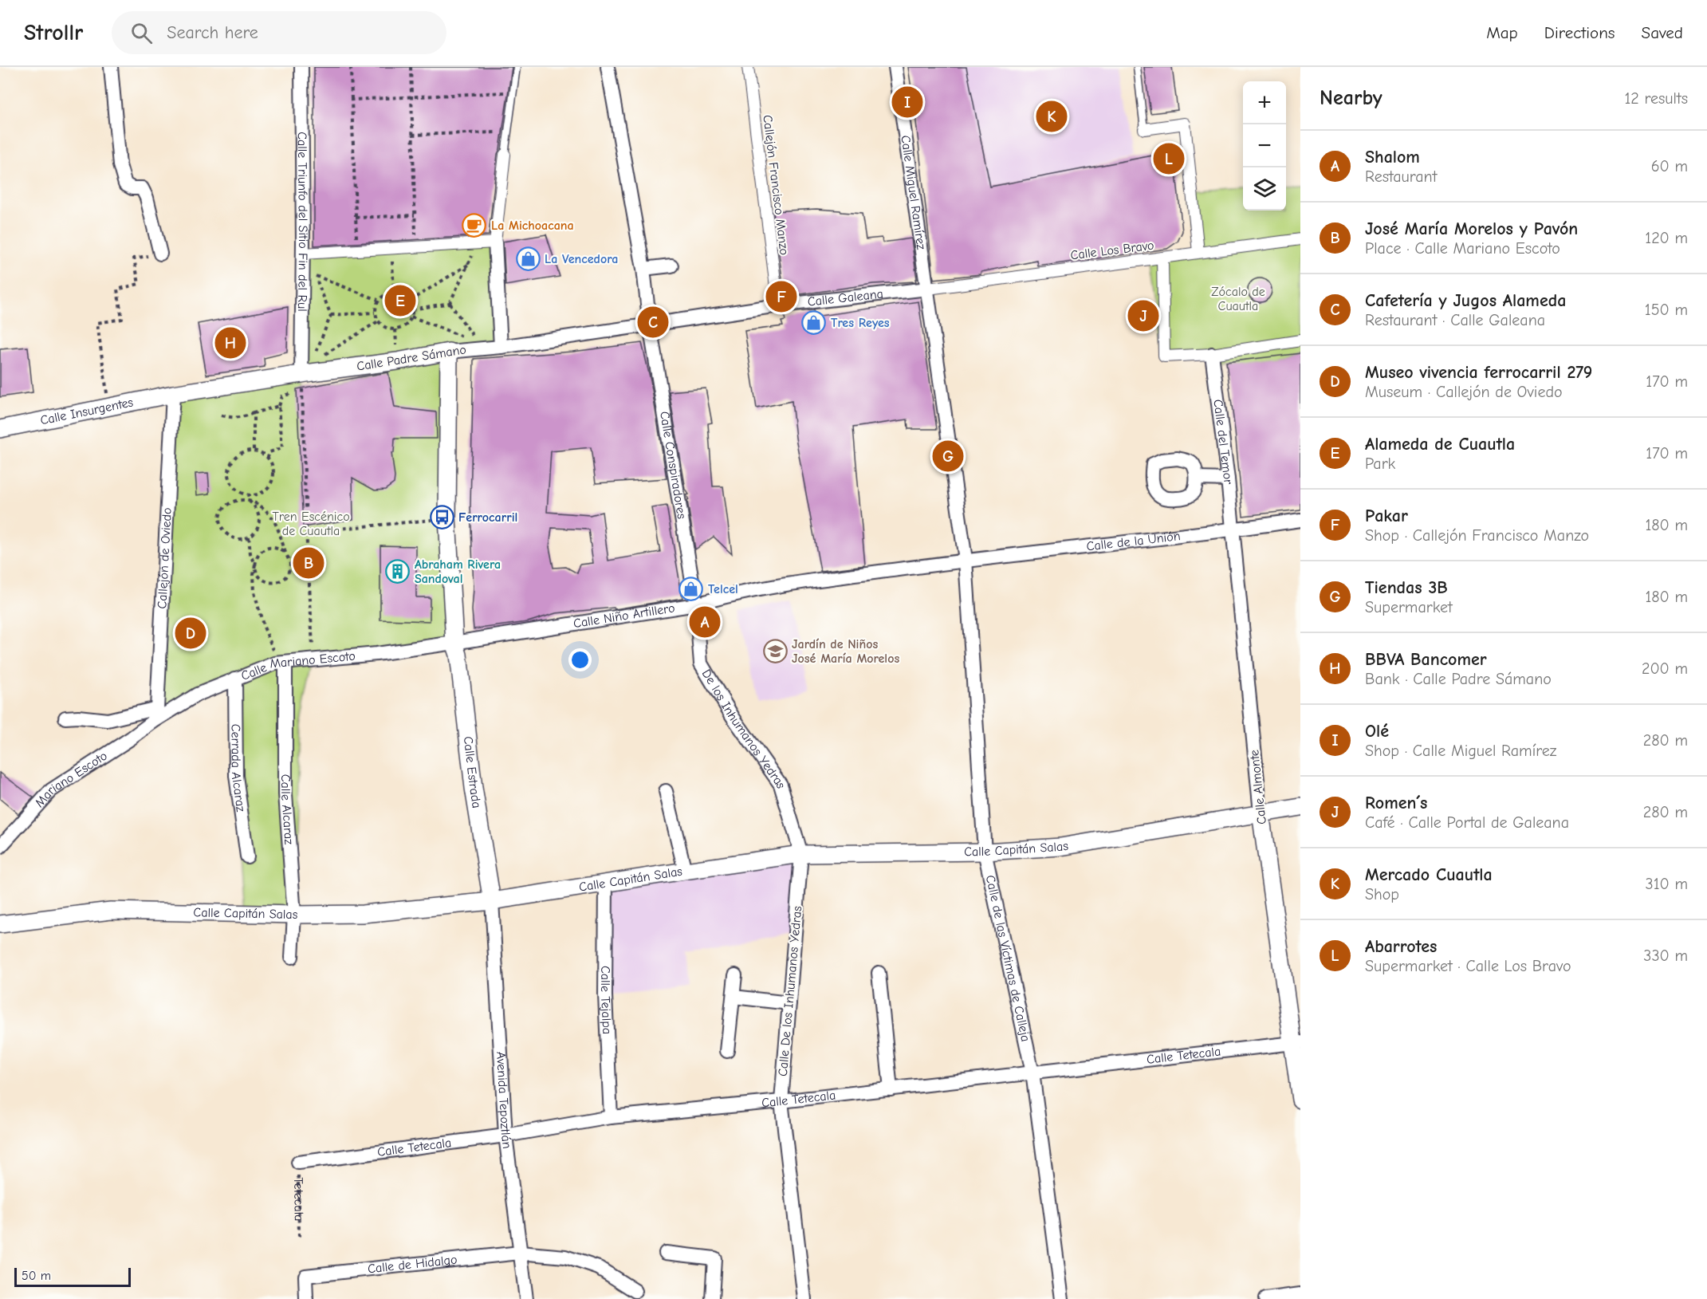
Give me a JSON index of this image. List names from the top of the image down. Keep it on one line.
{"streets":{"street":["Callejón Francisco Manzo","Calle Miguel Ramírez","Calle Triunfo del Sitio Fin del Rul","Calle Los Bravo","Calle Galeana","Calle Padre Sámano","Calle Insurgentes","Calle del Temor","Calle Conspiradores","Calle de la Unión","Callejón de Oviedo","Calle Niño Artillero","Calle Mariano Escoto","De los Inhumanos Yedras","Cerrada Alcaraz","Calle Estrada","Mariano Escoto","Calle Almonte","Calle Alcaraz","Calle Capitán Salas","Calle de las Víctimas de Calleja","Calle De los Inhumanos Yedras","Calle Tejalpa","Calle Tetecala","Avenida Tepoztlán","Calle de Hidalgo"],"path":["Tetecala"]},"crossings":[["Callejón Francisco Manzo","Calle Galeana"],["Calle Miguel Ramírez","Calle Los Bravo"],["Calle Miguel Ramírez","Calle Galeana"],["Calle Miguel Ramírez","Calle de la Unión"],["Calle Miguel Ramírez","Calle Niño Artillero"],["Calle Miguel Ramírez","Calle de las Víctimas de Calleja"],["Calle Triunfo del Sitio Fin del Rul","Calle Padre Sámano"],["Calle Los Bravo","Calle Galeana"],["Calle Galeana","Calle Padre Sámano"],["Calle Galeana","Calle Conspiradores"],["Calle Padre Sámano","Calle Insurgentes"],["Calle Padre Sámano","Calle Conspiradores"],["Calle Padre Sámano","Callejón de Oviedo"],["Calle Padre Sámano","Calle Estrada"],["Calle Insurgentes","Callejón de Oviedo"],["Calle del Temor","Calle de la Unión"],["Calle del Temor","Calle Almonte"],["Calle Conspiradores","Calle Niño Artillero"],["Calle Conspiradores","De los Inhumanos Yedras"],["Calle de la Unión","Calle Niño Artillero"],["Calle de la Unión","Calle Almonte"],["Calle de la Unión","Calle de las Víctimas de Calleja"],["Callejón de Oviedo","Calle Mariano Escoto"],["Callejón de Oviedo","Mariano Escoto"],["Calle Niño Artillero","Calle Mariano Escoto"],["Calle Niño Artillero","De los Inhumanos Yedras"],["Calle Niño Artillero","Calle Estrada"],["Calle Niño Artillero","Calle de las Víctimas de Calleja"],["Calle Mariano Escoto","Cerrada Alcaraz"],["Calle Mariano Escoto","Calle Estrada"],["Calle Mariano Escoto","Mariano Escoto"],["Calle Mariano Escoto","Calle Alcaraz"],["De los Inhumanos Yedras","Calle Capitán Salas"],["De los Inhumanos Yedras","Calle De los Inhumanos Yedras"],["Calle Estrada","Calle Capitán Salas"],["Calle Estrada","Avenida Tepoztlán"],["Calle Almonte","Calle Capitán Salas"],["Calle Almonte","Calle Tetecala"],["Calle Alcaraz","Calle Capitán Salas"],["Calle Capitán Salas","Calle de las Víctimas de Calleja"],["Calle Capitán Salas","Calle De los Inhumanos Yedras"],["Calle Capitán Salas","Calle Tejalpa"],["Calle Capitán Salas","Avenida Tepoztlán"],["Calle de las Víctimas de Calleja","Calle Tetecala"],["Calle De los Inhumanos Yedras","Calle Tetecala"],["Calle Tejalpa","Calle Tetecala"],["Calle Tetecala","Avenida Tepoztlán"],["Calle Tetecala","Tetecala"],["Avenida Tepoztlán","Calle de Hidalgo"]],"parks":["Zócalo de Cuautla","Tren Escénico de Cuautla"],"places":{"cafe":["La Michoacana"],"shop":["La Vencedora","Tres Reyes","Telcel"],"bus stop":["Ferrocarril"],"building":["Abraham Rivera Sandoval"],"school or university":["Jardín de Niños José María Morelos"]},"scale_bar":"50 m","page":{"header":"Strollr","search":"Search here","nav":["Map","Directions","Saved"],"heading":["Nearby","12 results"],"map_buttons":["+","−"],"pins":["I","K","L","F","E","J","C","H","G","B","A","D"],"list":[{"mark":"A","name":"Shalom","note":"Restaurant","value":"60 m"},{"mark":"B","name":"José María Morelos y Pavón","note":"Place · Calle Mariano Escoto","value":"120 m"},{"mark":"C","name":"Cafetería y Jugos Alameda","note":"Restaurant · Calle Galeana","value":"150 m"},{"mark":"D","name":"Museo vivencia ferrocarril 279","note":"Museum · Callejón de Oviedo","value":"170 m"},{"mark":"E","name":"Alameda de Cuautla","note":"Park","value":"170 m"},{"mark":"F","name":"Pakar","note":"Shop · Callejón Francisco Manzo","value":"180 m"},{"mark":"G","name":"Tiendas 3B","note":"Supermarket","value":"180 m"},{"mark":"H","name":"BBVA Bancomer","note":"Bank · Calle Padre Sámano","value":"200 m"},{"mark":"I","name":"Olé","note":"Shop · Calle Miguel Ramírez","value":"280 m"},{"mark":"J","name":"Romen´s","note":"Café · Calle Portal de Galeana","value":"280 m"},{"mark":"K","name":"Mercado Cuautla","note":"Shop","value":"310 m"},{"mark":"L","name":"Abarrotes","note":"Supermarket · Calle Los Bravo","value":"330 m"}],"scale":"50 m"}}
